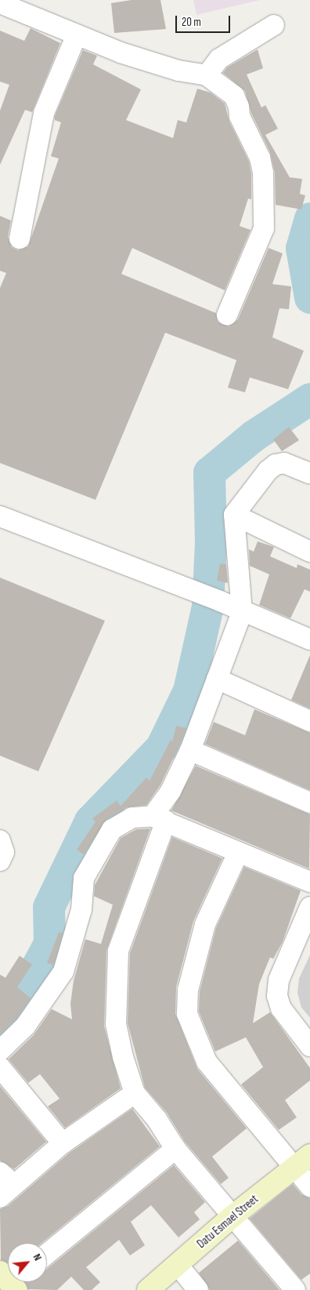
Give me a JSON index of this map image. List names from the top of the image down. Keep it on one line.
{"streets":{"street":["Datu Esmael Street"]},"scale_bar":"20 m","north":"top right"}
